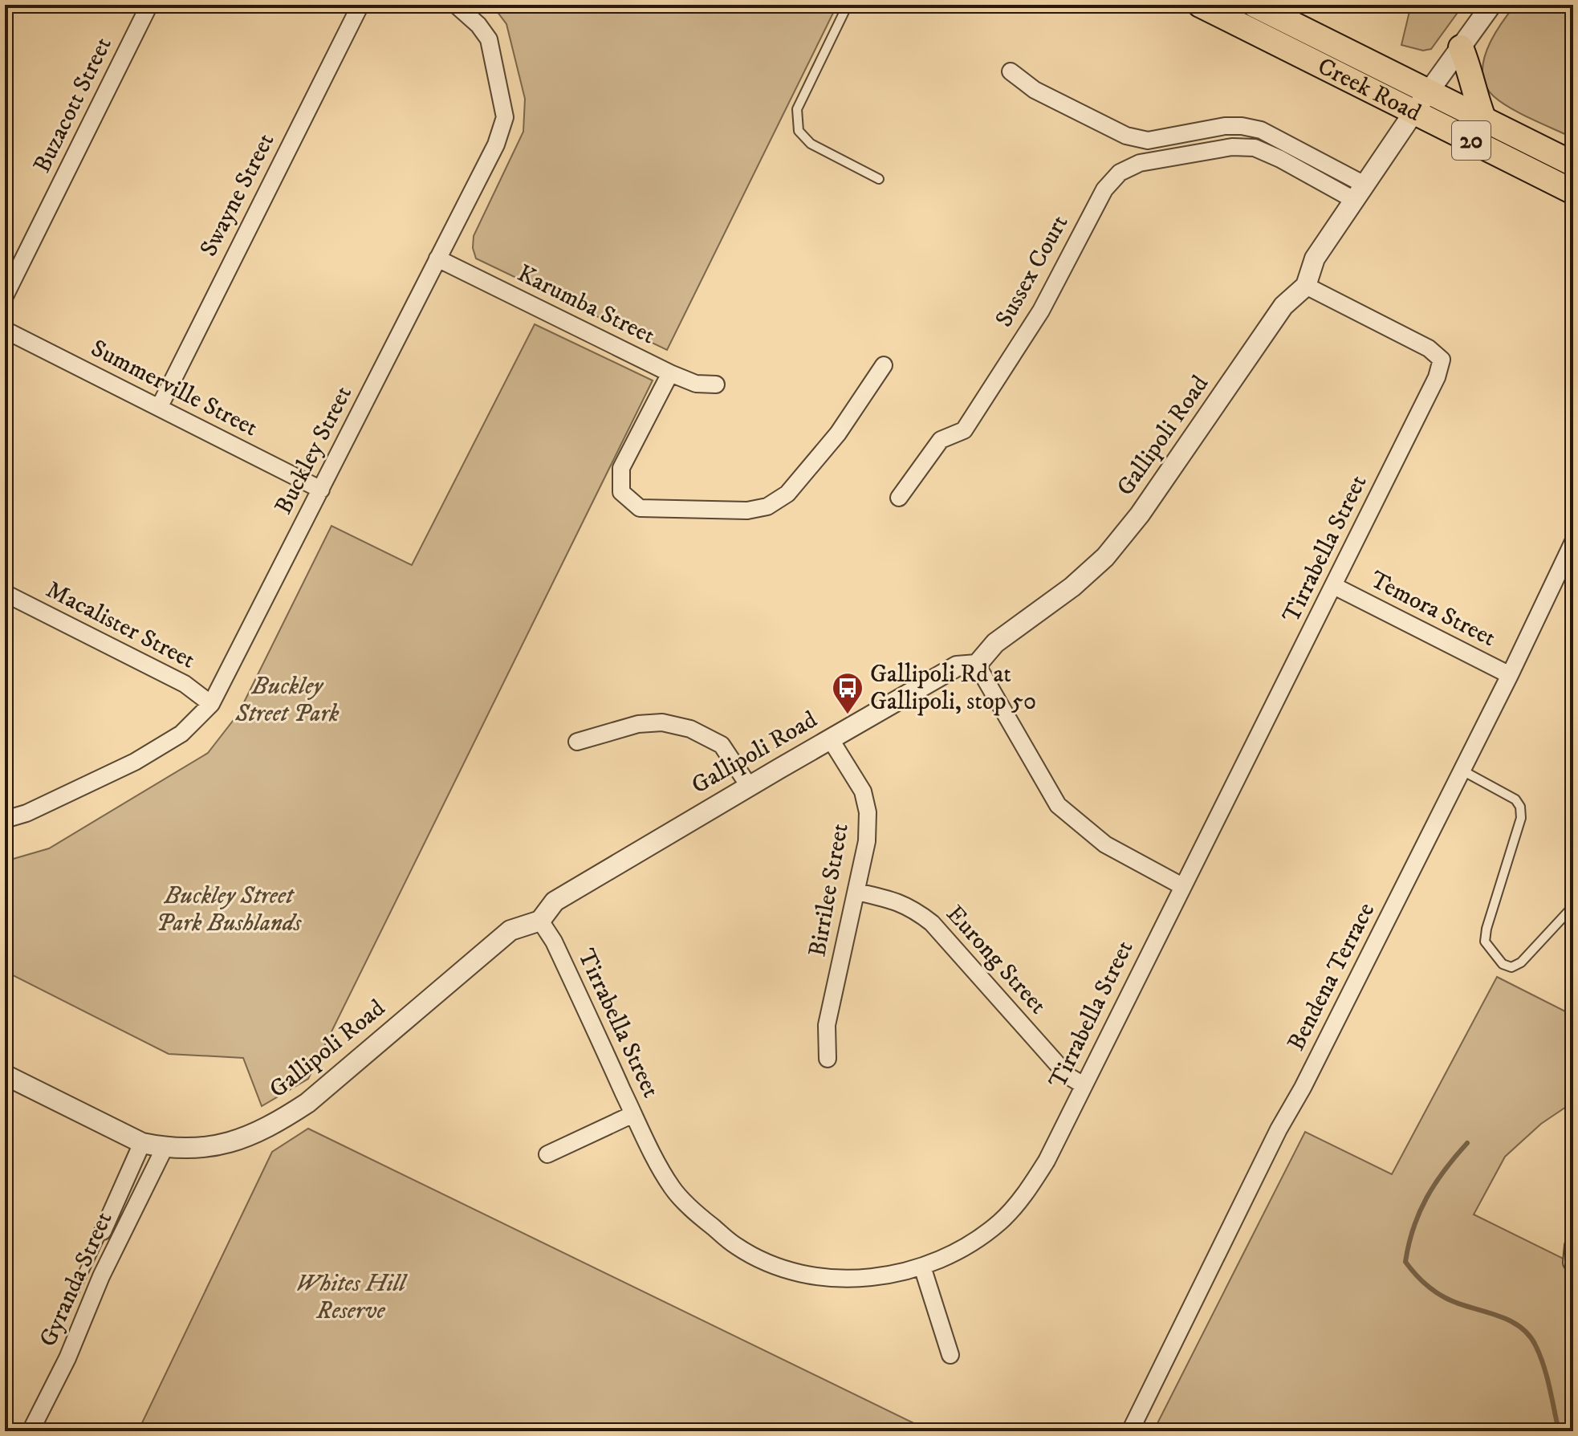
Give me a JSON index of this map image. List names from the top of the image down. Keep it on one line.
{"streets":{"main road":["Creek Road","20"],"street":["Buzacott Street","Swayne Street","Sussex Court","Karumba Street","Summerville Street","Gallipoli Road","Buckley Street","Tirrabella Street","Temora Street","Macalister Street","Birrilee Street","Eurong Street","Bendena Terrace","Gyranda Street"]},"crossings":[["Creek Road","Gallipoli Road"],["Swayne Street","Summerville Street"],["Sussex Court","Gallipoli Road"],["Karumba Street","Buckley Street"],["Summerville Street","Buckley Street"],["Gallipoli Road","Tirrabella Street"],["Gallipoli Road","Birrilee Street"],["Gallipoli Road","Gyranda Street"],["Buckley Street","Macalister Street"],["Tirrabella Street","Temora Street"],["Tirrabella Street","Eurong Street"],["Temora Street","Bendena Terrace"],["Birrilee Street","Eurong Street"]],"parks":["Buckley Street Park","Buckley Street Park Bushlands","Whites Hill Reserve"],"places":{"bus stop":["Gallipoli Rd at Gallipoli, stop 50"]}}
